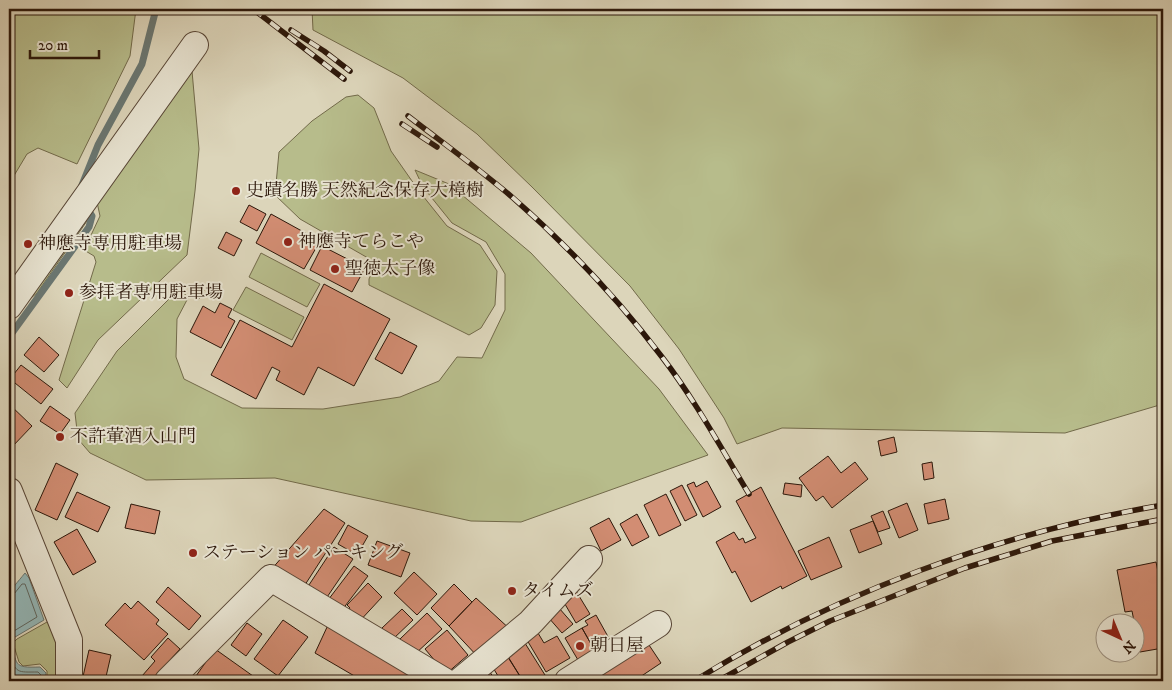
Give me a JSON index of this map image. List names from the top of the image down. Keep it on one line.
{"places":["史蹟名勝 天然紀念保存大樟樹","神應寺てらこや","神應寺専用駐車場","聖徳太子像","参拝者専用駐車場","不許葷酒入山門","ステーション パーキング","タイムズ","朝日屋"],"scale_bar":"20 m","north":"bottom right"}
